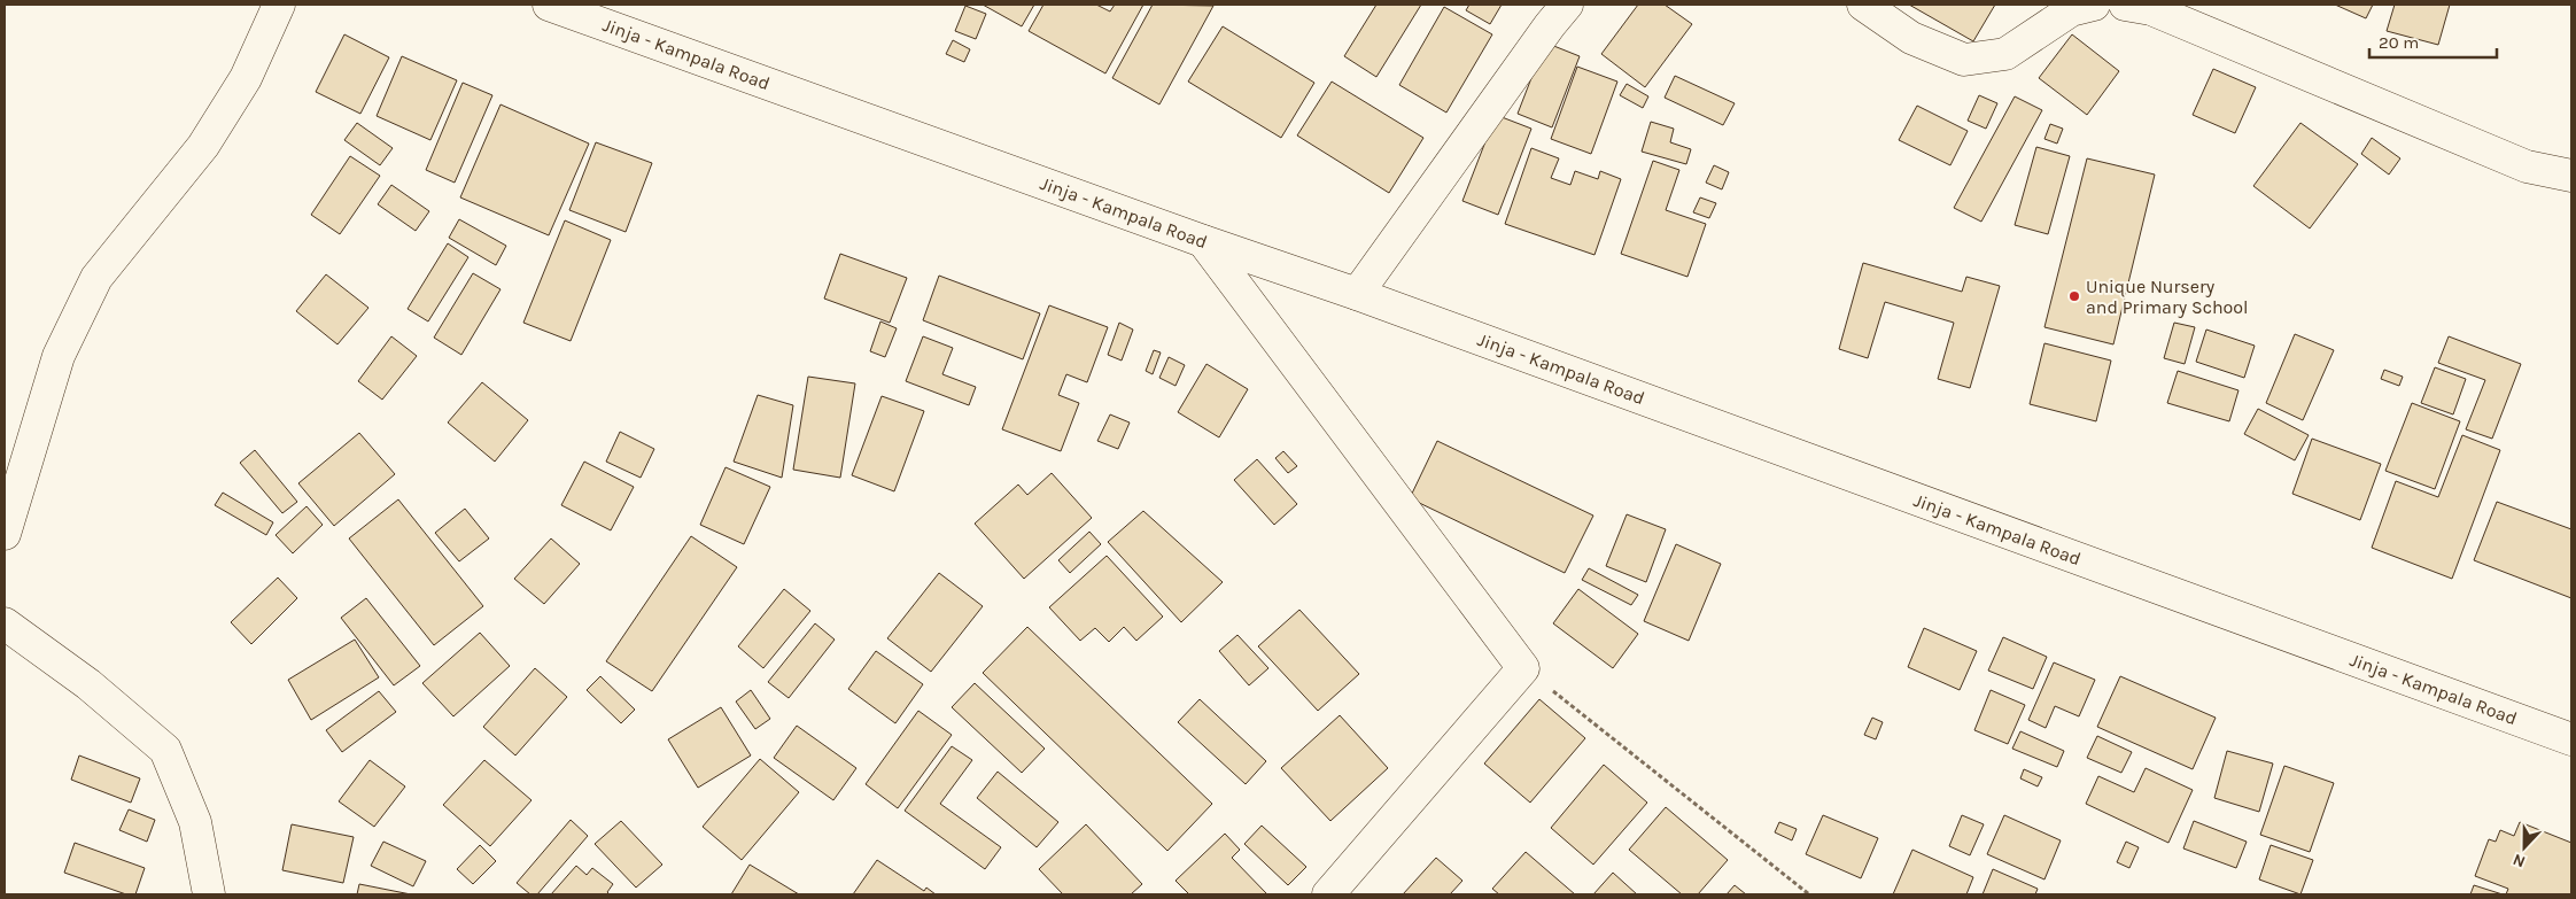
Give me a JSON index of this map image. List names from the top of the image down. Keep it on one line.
{"streets":{"main road":["Jinja - Kampala Road"]},"places":["Unique Nursery and Primary School"],"scale_bar":"20 m","north":"bottom"}
